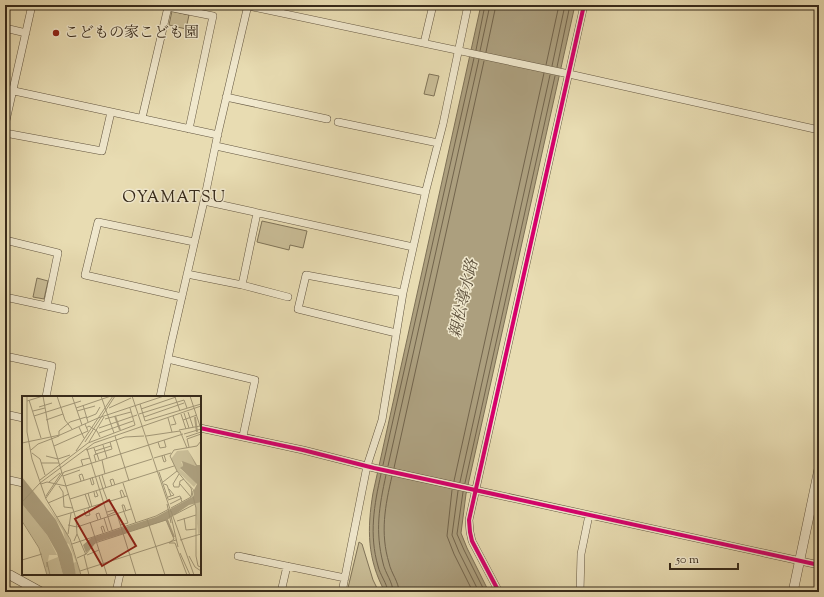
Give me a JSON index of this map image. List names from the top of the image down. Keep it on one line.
{"districts":["OYAMATSU"],"water":["親松導水路"],"places":["こどもの家こども園"],"scale_bar":"50 m"}
